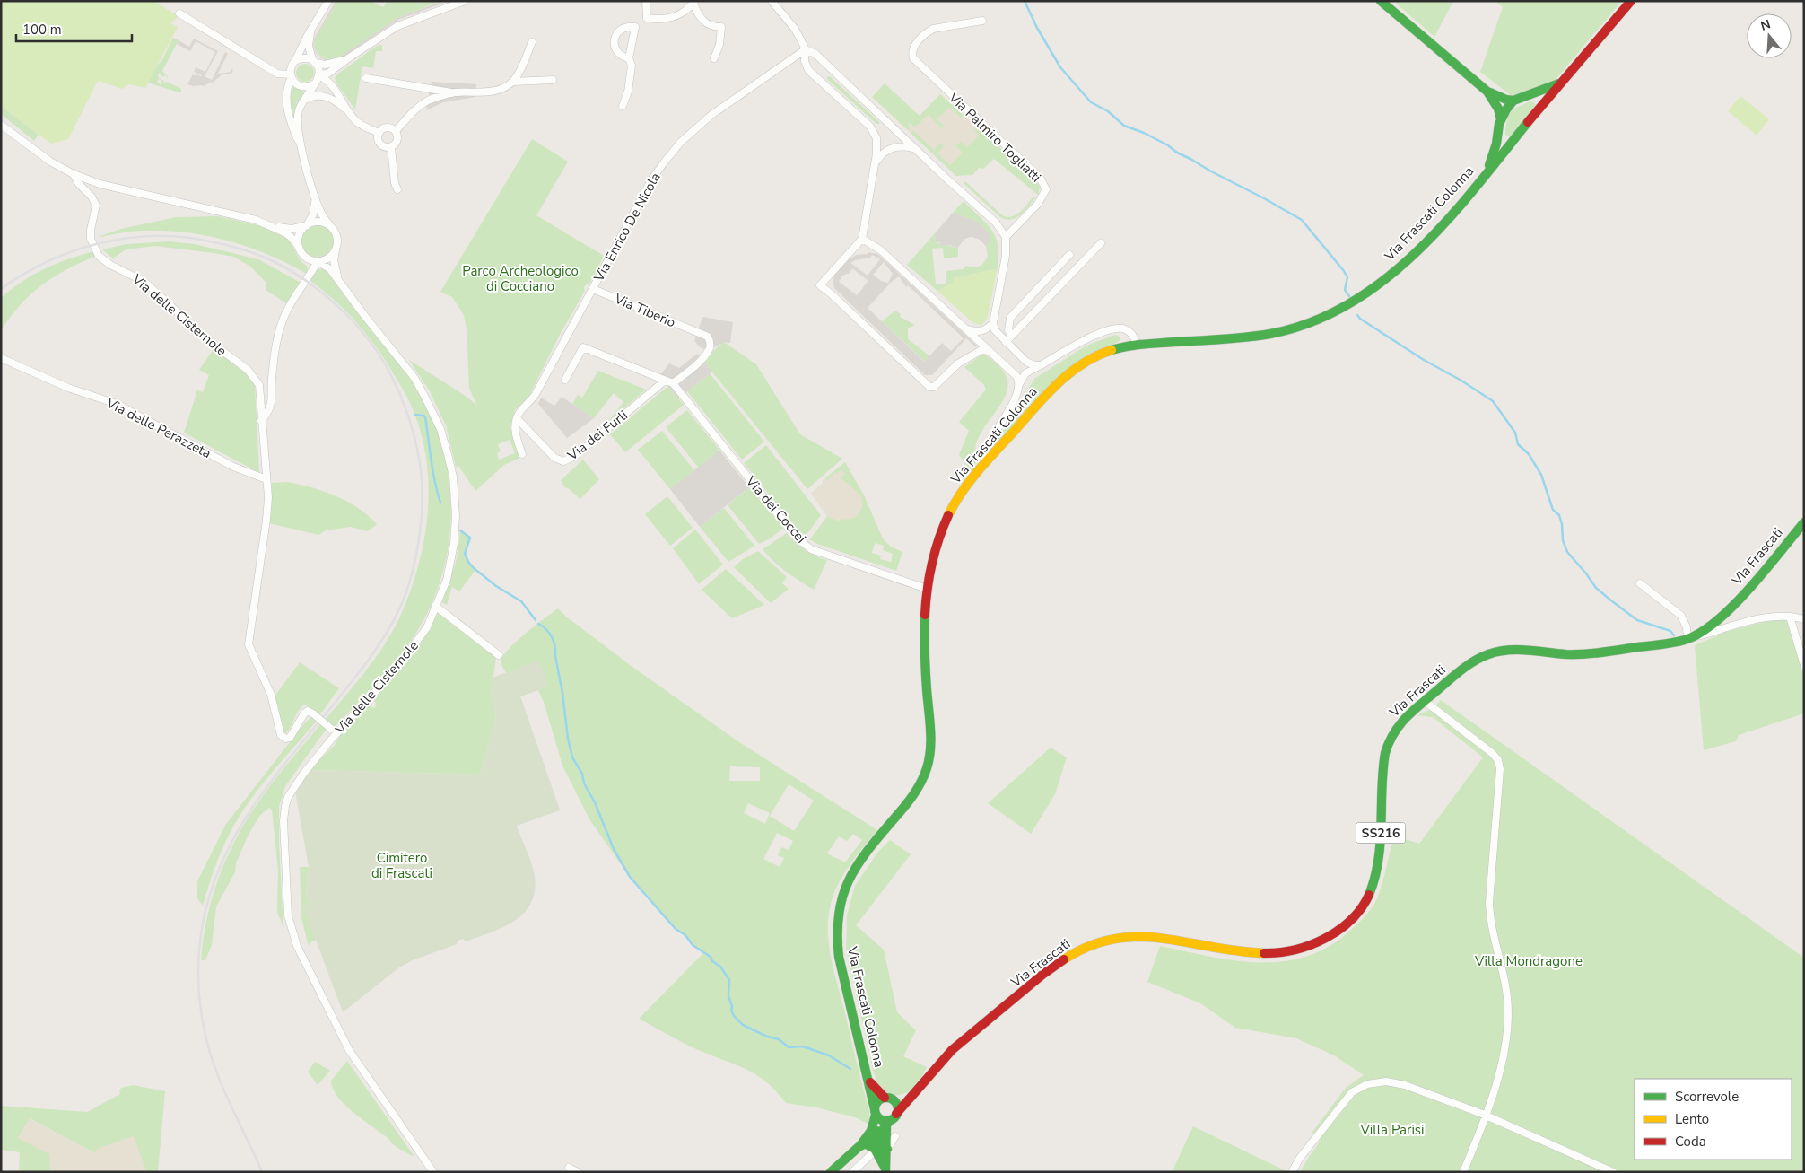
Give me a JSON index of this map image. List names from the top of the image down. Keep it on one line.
{"streets":{"street":["Via Palmiro Togliatti","Via Frascati Colonna","Via Enrico De Nicola","Via Tiberio","Via delle Cisternole","Via delle Perazzeta","Via dei Furli","Via dei Coccei","Via Frascati","SS216"]},"crossings":[["Via Frascati Colonna","Via dei Coccei"],["Via Frascati Colonna","Via Frascati"],["Via Enrico De Nicola","Via Tiberio"],["Via Enrico De Nicola","Via dei Furli"],["Via Tiberio","Via dei Coccei"],["Via delle Cisternole","Via delle Perazzeta"]],"parks":["Parco Archeologico di Cocciano","Cimitero di Frascati","Villa Mondragone","Villa Parisi"],"legend":["Scorrevole","Lento","Coda"],"scale_bar":"100 m","north":"top"}
